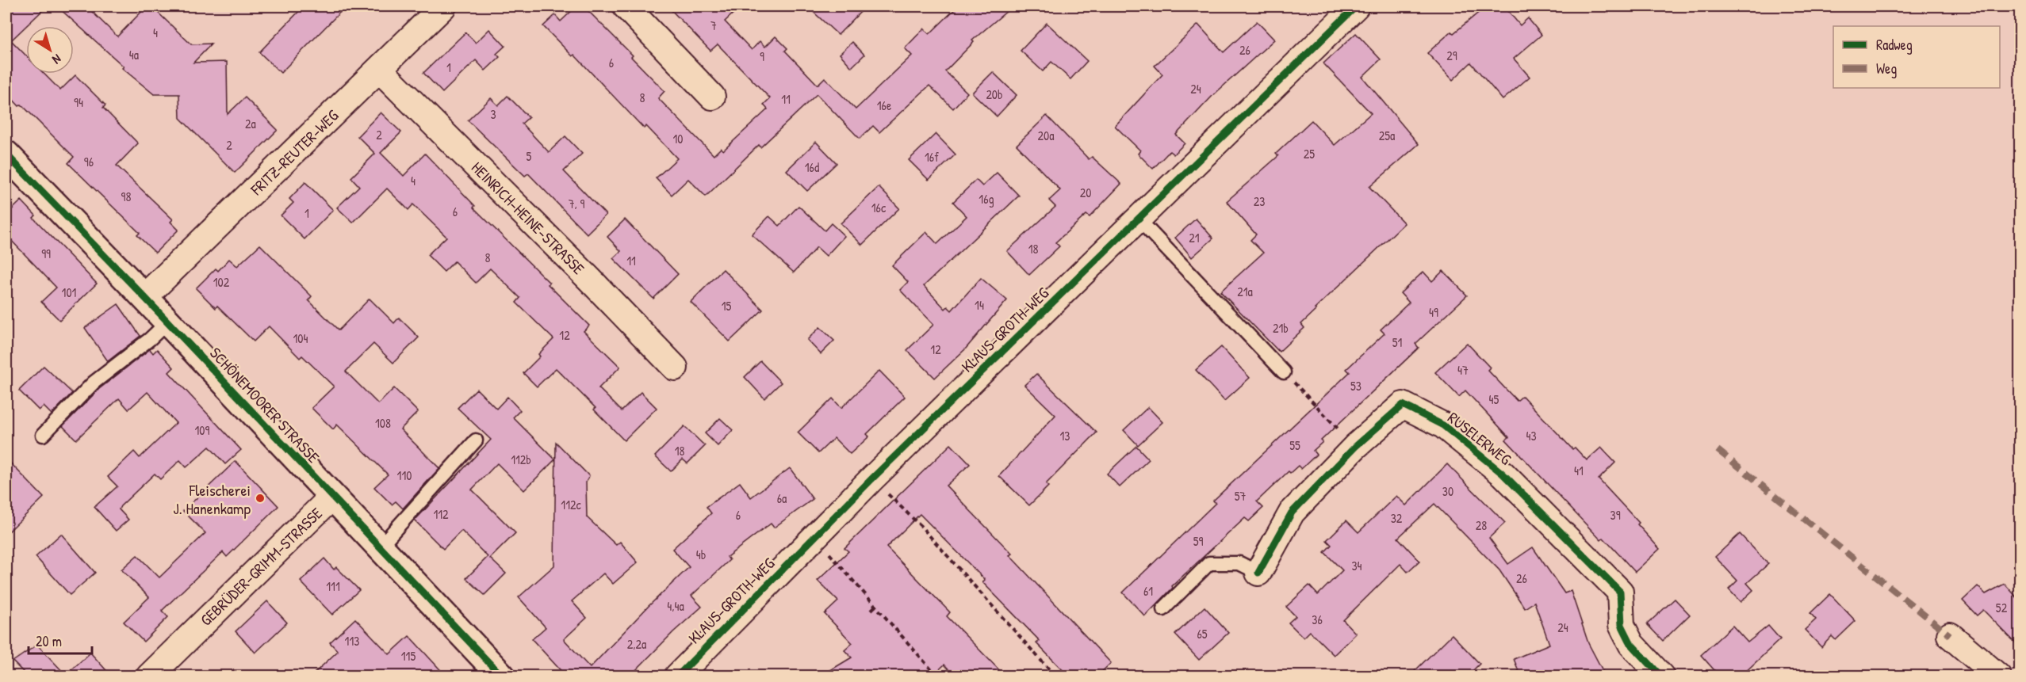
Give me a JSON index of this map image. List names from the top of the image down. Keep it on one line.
{"streets":{"street":["FRITZ-REUTER-WEG","HEINRICH-HEINE-STRASSE","KLAUS-GROTH-WEG","SCHÖNEMOORER STRASSE","RUSELERWEG","GEBRÜDER-GRIMM-STRASSE"]},"crossings":[["FRITZ-REUTER-WEG","HEINRICH-HEINE-STRASSE"],["FRITZ-REUTER-WEG","SCHÖNEMOORER STRASSE"],["SCHÖNEMOORER STRASSE","GEBRÜDER-GRIMM-STRASSE"]],"places":["Fleischerei J. Hanenkamp"],"house_numbers":["7","4","26","4a","29","9","6","1","24","20b","8","11","94","16e","3","2a","2","20a","25a","10","2","25","5","16f","96","16d","4","20","98","16g","23","7, 9","16c","6","1","21","18","99","8","11","102","21a","101","14","15","49","21b","12","104","51","12","47","53","45","108","109","13","43","55","18","112b","41","110","30","57","6a","112c","112","6","39","32","28","59","4b","34","26","111","61","4,4a","52","36","24","65","113","2,2a","115"],"legend":["Radweg","Weg"],"scale_bar":"20 m","north":"bottom right"}
